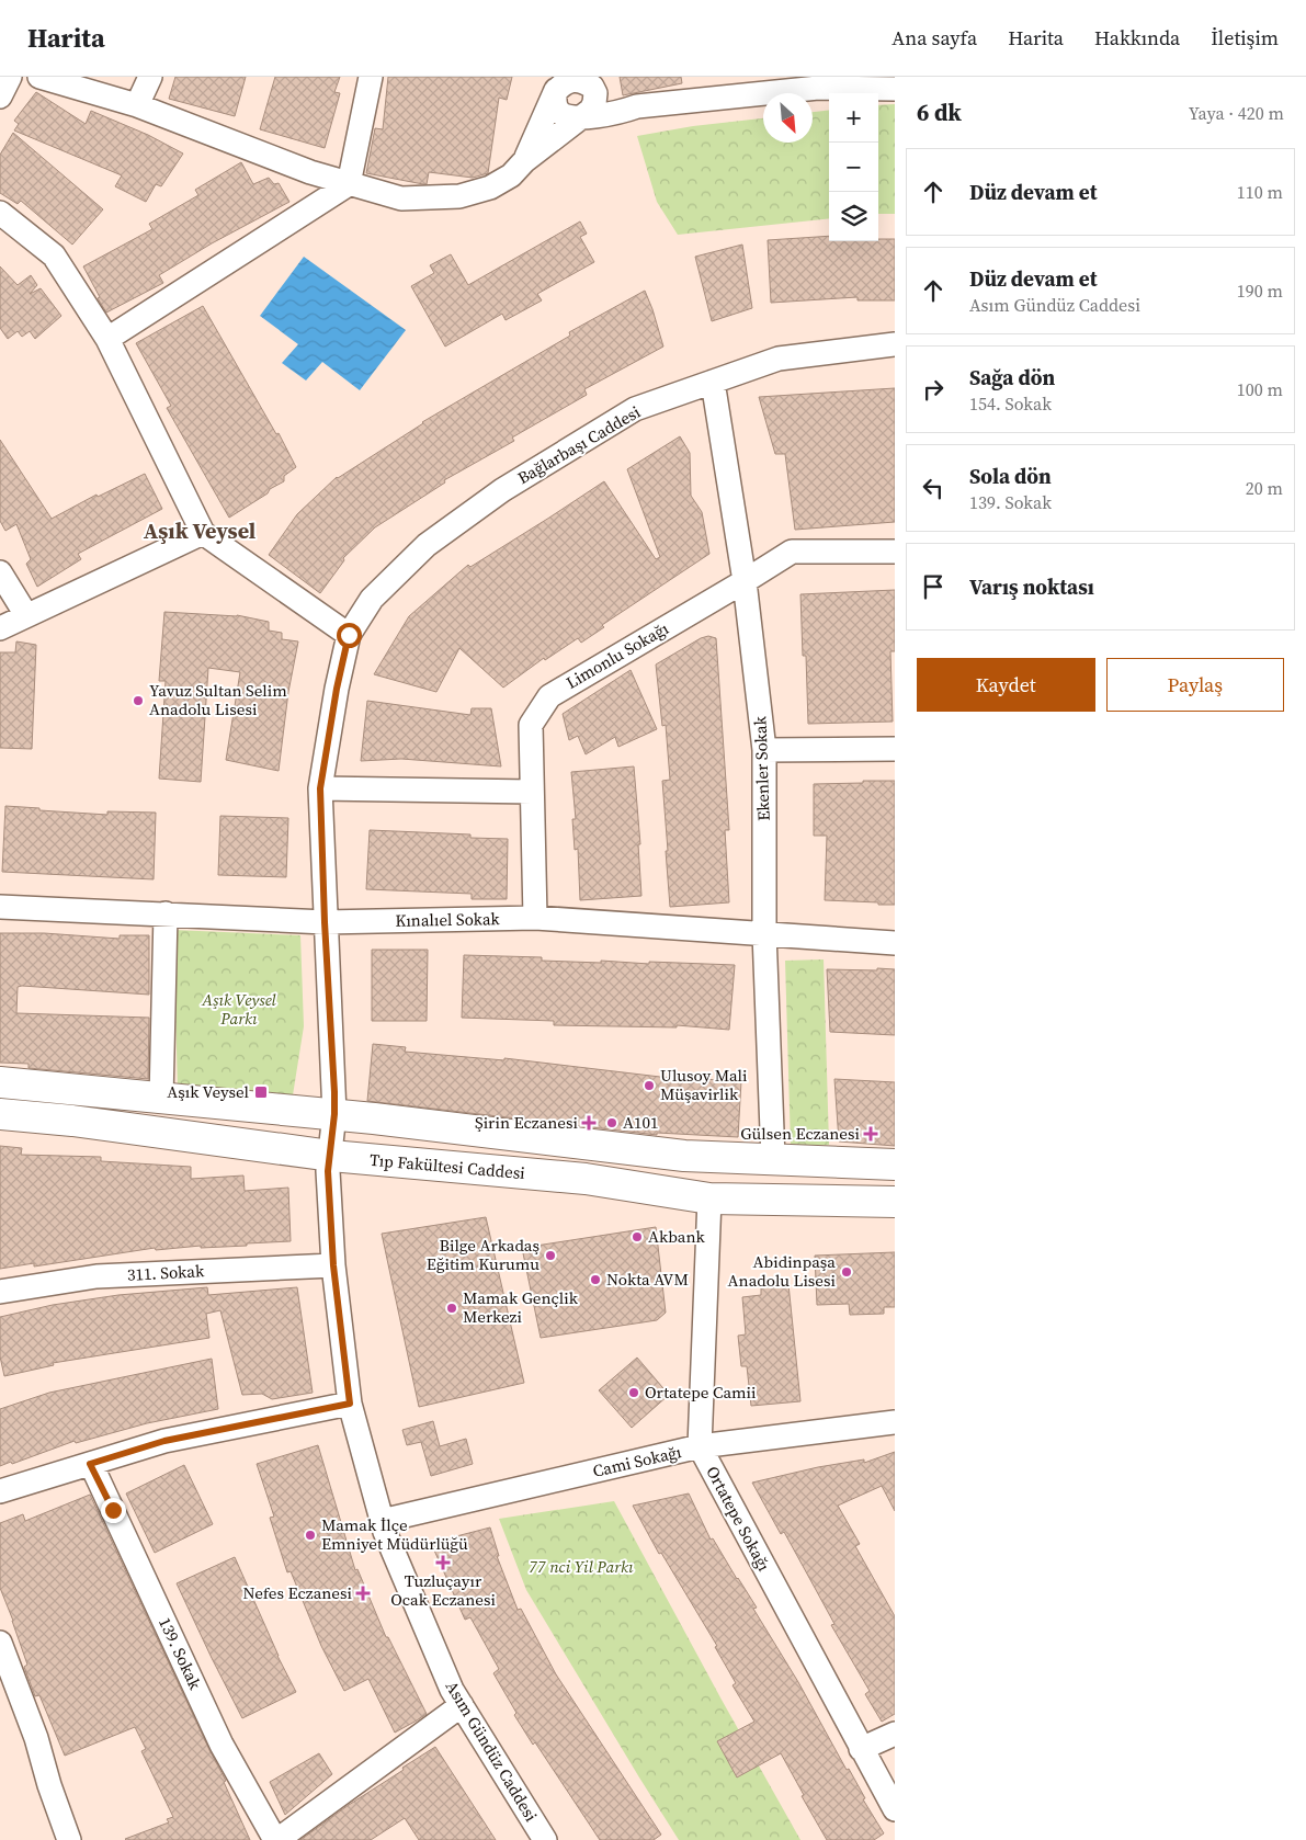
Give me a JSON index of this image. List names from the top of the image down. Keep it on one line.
{"streets":{"main road":["Tıp Fakültesi Caddesi"],"street":["Bağlarbaşı Caddesi","Limonlu Sokağı","Ekenler Sokak","Kınalıel Sokak","311. Sokak","Cami Sokağı","Ortatepe Sokağı","139. Sokak","Asım Gündüz Caddesi"]},"crossings":[["Bağlarbaşı Caddesi","Ekenler Sokak"],["Bağlarbaşı Caddesi","Asım Gündüz Caddesi"],["Limonlu Sokağı","Ekenler Sokak"],["Limonlu Sokağı","Kınalıel Sokak"],["Ekenler Sokak","Kınalıel Sokak"],["Kınalıel Sokak","Asım Gündüz Caddesi"],["Tıp Fakültesi Caddesi","Ortatepe Sokağı"],["Tıp Fakültesi Caddesi","Asım Gündüz Caddesi"],["311. Sokak","Asım Gündüz Caddesi"],["Cami Sokağı","Ortatepe Sokağı"],["Cami Sokağı","Asım Gündüz Caddesi"]],"districts":["Aşık Veysel"],"parks":["Aşık Veysel Parkı","77 nci Yil Parkı"],"places":{"other":["Yavuz Sultan Selim Anadolu Lisesi","Ulusoy Mali Müşavirlik","A101","Akbank","Bilge Arkadaş Eğitim Kurumu","Abidinpaşa Anadolu Lisesi","Nokta AVM","Mamak Gençlik Merkezi","Ortatepe Camii","Mamak İlçe Emniyet Müdürlüğü"],"transit":["Aşık Veysel"],"health":["Şirin Eczanesi","Gülsen Eczanesi","Tuzluçayır Ocak Eczanesi","Nefes Eczanesi"]},"north":"bottom right","page":{"header":"Harita","nav":["Ana sayfa","Harita","Hakkında","İletişim"],"heading":["6 dk","Yaya · 420 m"],"map_buttons":["+","−"],"list":[["Düz devam et","110 m"],["Düz devam et","Asım Gündüz Caddesi","190 m"],["Sağa dön","154. Sokak","100 m"],["Sola dön","139. Sokak","20 m"],"Varış noktası"],"buttons":["Kaydet","Paylaş"]}}
